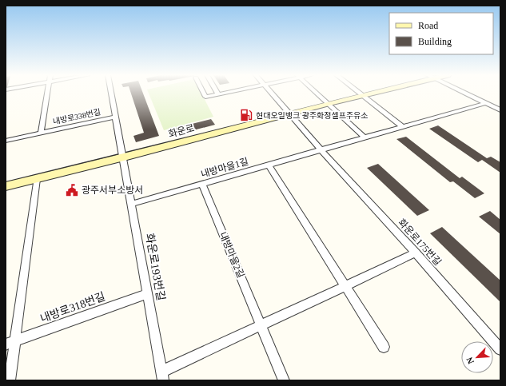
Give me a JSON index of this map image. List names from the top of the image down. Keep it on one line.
{"streets":{"street":["내방로338번길","화운로","내방마을1길","화운로175번길","내방마을2길","화운로193번길","내방로318번길"]},"crossings":[["내방로338번길","화운로193번길"],["화운로","화운로175번길"],["화운로","화운로193번길"],["내방마을1길","화운로175번길"],["내방마을1길","내방마을2길"],["내방마을1길","화운로193번길"],["화운로193번길","내방로318번길"]],"places":{"fuel station":["현대오일뱅크 광주화정셀프주유소"],"public building":["광주서부소방서"]},"legend":["Road","Building"],"north":"bottom left"}
